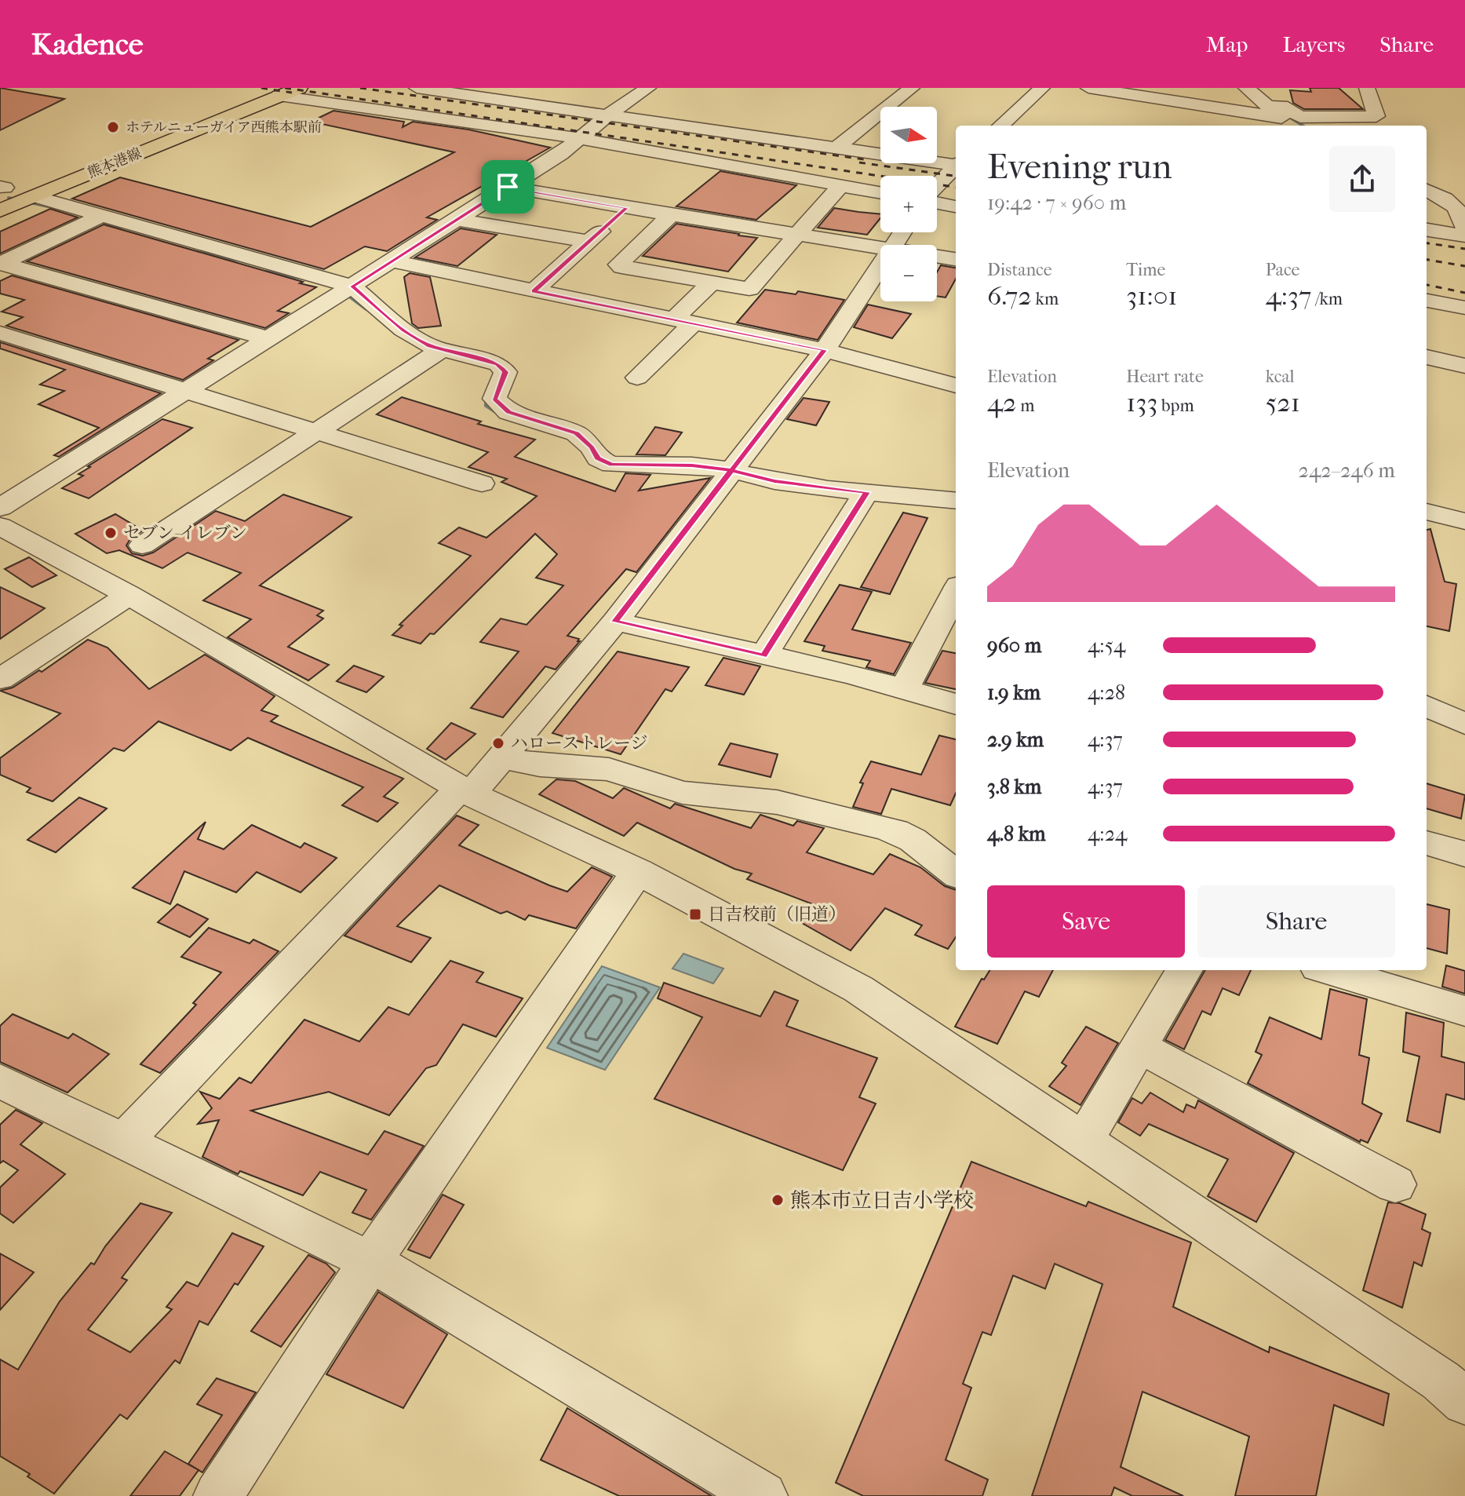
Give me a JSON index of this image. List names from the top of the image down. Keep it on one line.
{"streets":{"main road":["熊本港線"]},"places":{"other":["ホテルニューガイア西熊本駅前","セブン-イレブン","ハローストレージ","熊本市立日吉小学校"],"transit":["日吉校前（旧道）"]},"north":"right","page":{"header":"Kadence","nav":["Map","Layers","Share"],"map_buttons":["+","−"],"heading":["Evening run","19:42 · 7 × 960 m"],"stats":[["Distance","6.72 km"],["Time","31:01"],["Pace","4:37 /km"],["Elevation","42 m"],["Heart rate","133 bpm"],["kcal","521"]],"chart":["Elevation","242–246 m"],"list":[{"name":"960 m","note":"4:54"},{"name":"1.9 km","note":"4:28"},{"name":"2.9 km","note":"4:37"},{"name":"3.8 km","note":"4:37"},{"name":"4.8 km","note":"4:24"}],"buttons":["Save","Share"]}}
